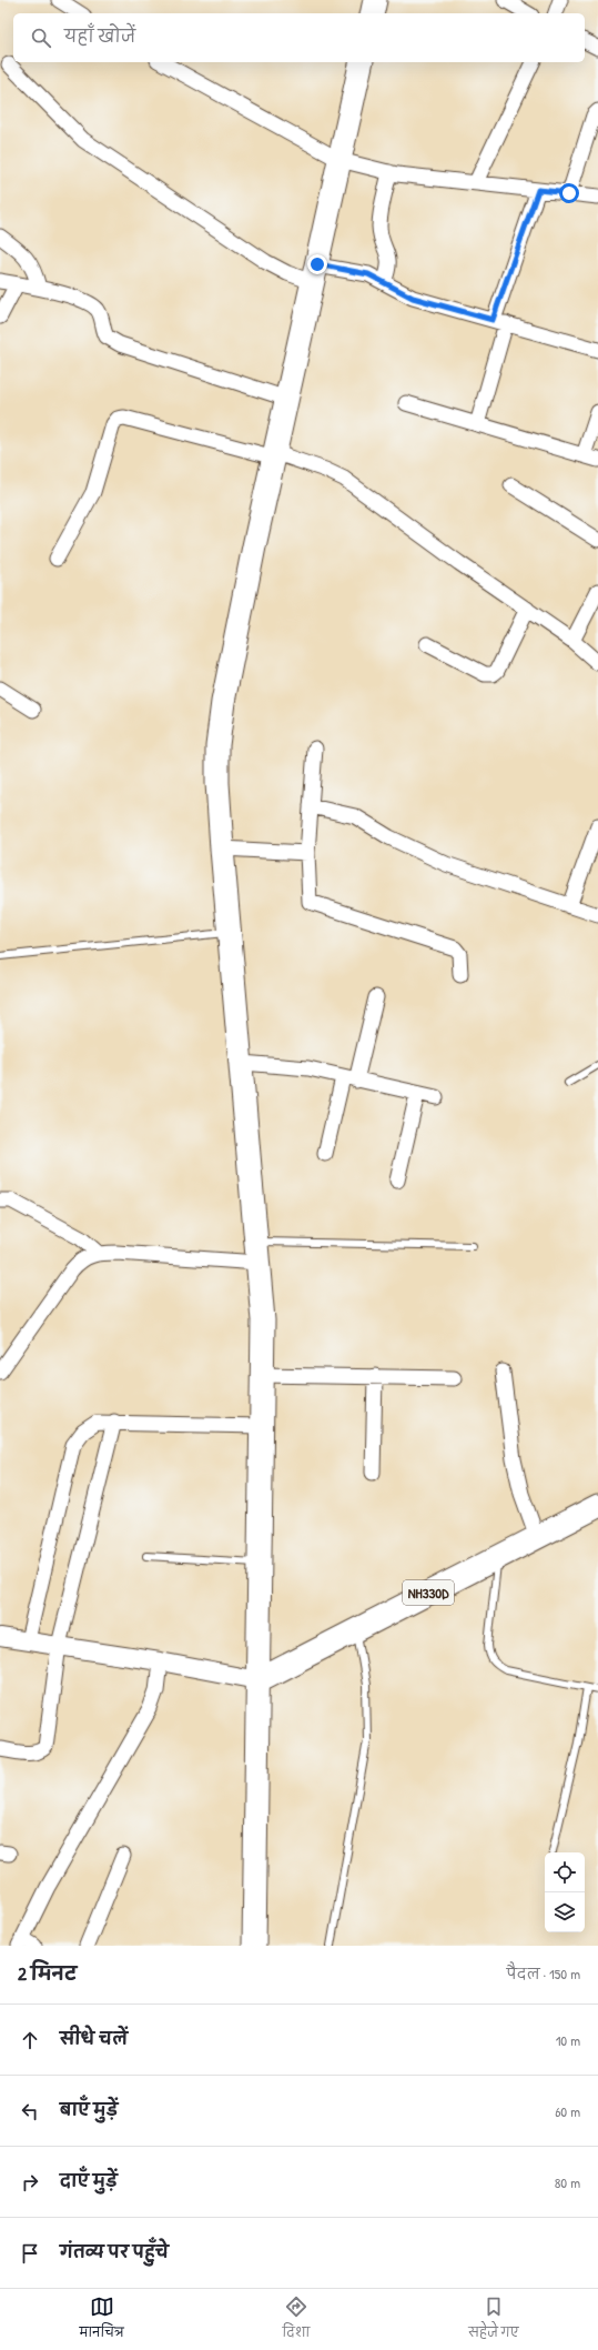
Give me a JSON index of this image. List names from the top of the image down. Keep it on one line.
{"streets":{"highway":["NH330D"]},"page":{"search":"यहाँ खोजें","heading":["2 मिनट","पैदल · 150 m"],"list":[["सीधे चलें","10 m"],["बाएँ मुड़ें","60 m"],["दाएँ मुड़ें","80 m"],"गंतव्य पर पहुँचे"],"nav":["मानचित्र","दिशा","सहेजे गए"]}}
